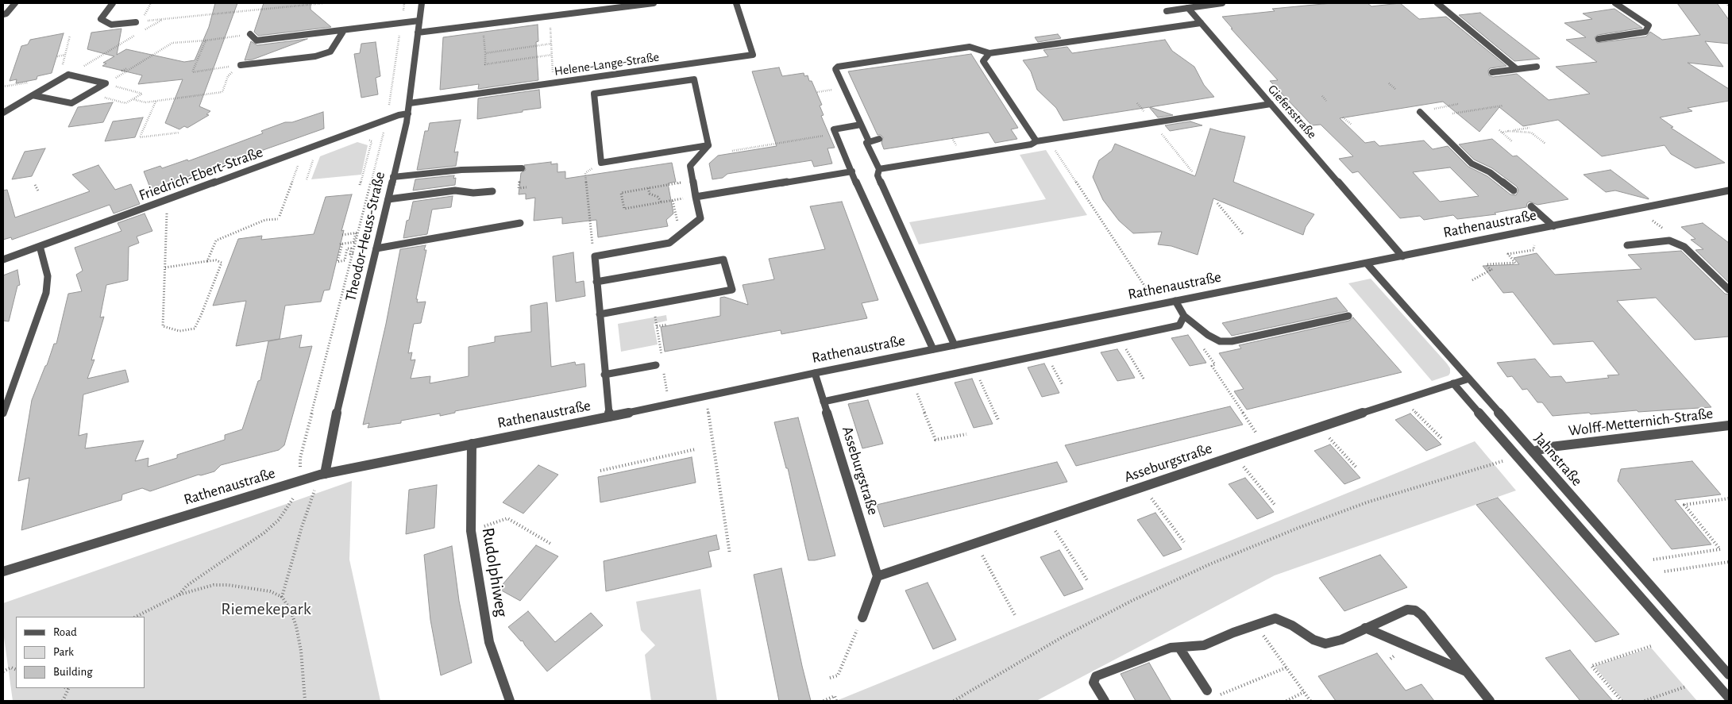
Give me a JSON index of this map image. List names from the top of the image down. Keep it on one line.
{"streets":{"street":["Helene-Lange-Straße","Giefersstraße","Friedrich-Ebert-Straße","Rathenaustraße","Theodor-Heuss-Straße","Wolff-Metternich-Straße","Jahnstraße","Asseburgstraße","Rudolphiweg"]},"crossings":[["Helene-Lange-Straße","Theodor-Heuss-Straße"],["Giefersstraße","Rathenaustraße"],["Friedrich-Ebert-Straße","Theodor-Heuss-Straße"],["Rathenaustraße","Theodor-Heuss-Straße"],["Rathenaustraße","Jahnstraße"],["Rathenaustraße","Asseburgstraße"],["Rathenaustraße","Rudolphiweg"],["Wolff-Metternich-Straße","Jahnstraße"],["Jahnstraße","Asseburgstraße"]],"parks":["Riemekepark"],"legend":["Road","Park","Building"]}
